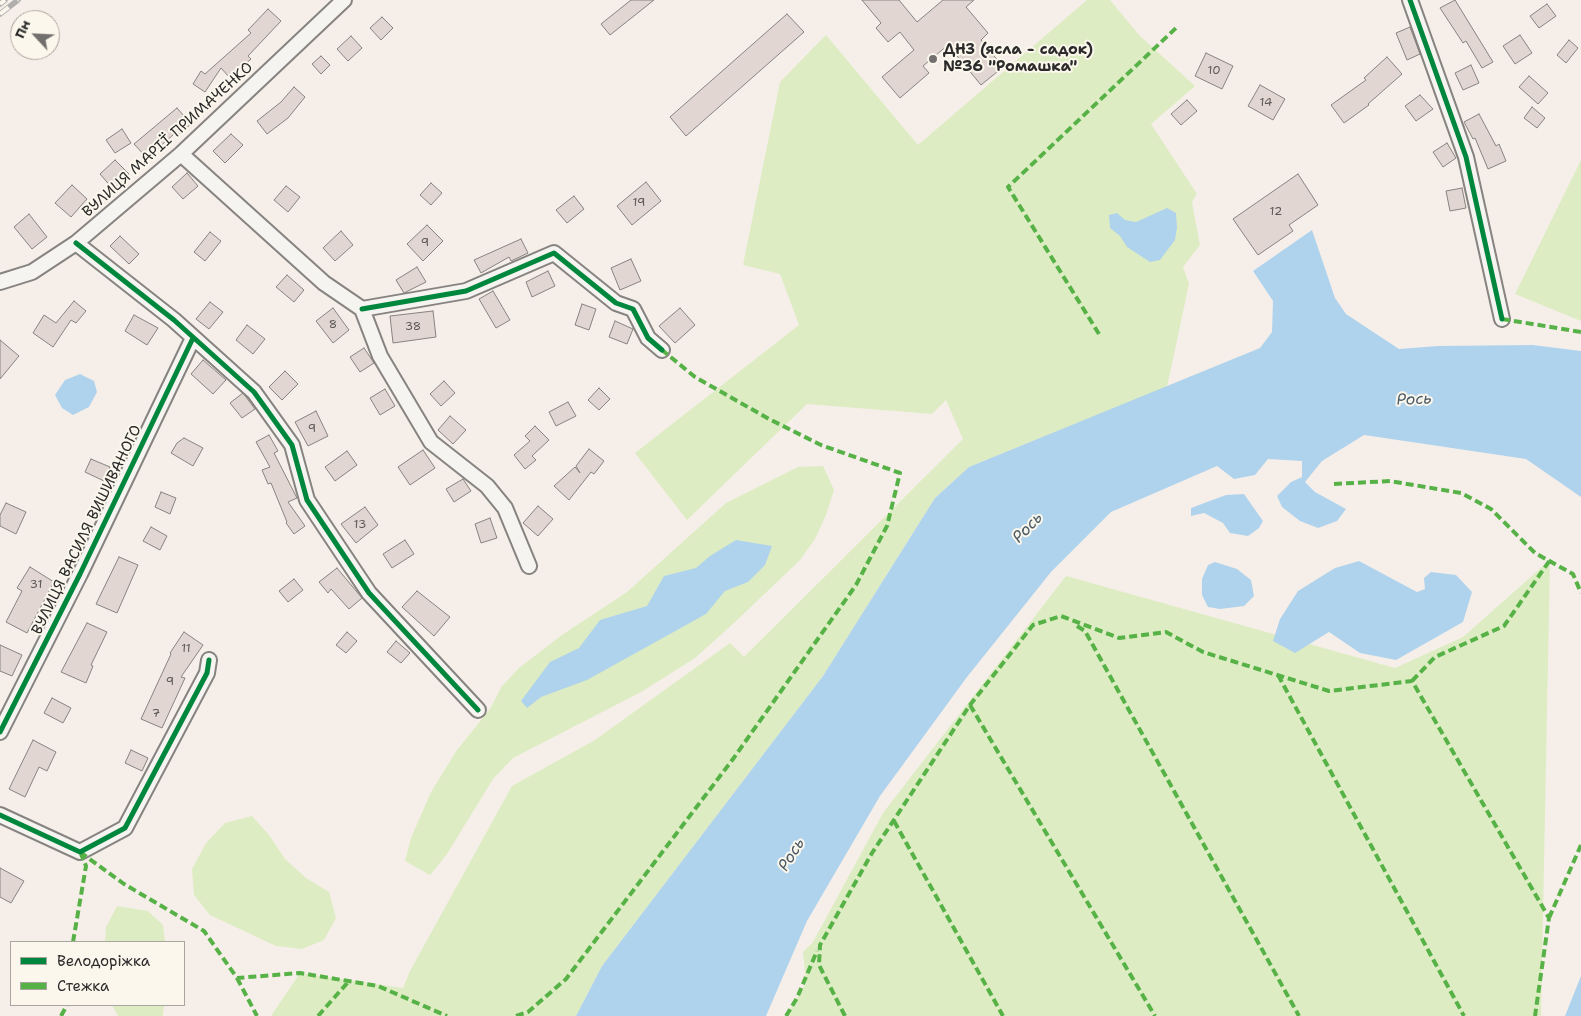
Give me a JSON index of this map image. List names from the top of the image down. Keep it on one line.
{"streets":{"street":["ВУЛИЦЯ МАРІЇ ПРИМАЧЕНКО","ВУЛИЦЯ ВАСИЛЯ ВИШИВАНОГО"]},"water":["Рось"],"places":["ДНЗ (ясла - садок) №36 \"Ромашка\""],"house_numbers":["10","14","19","12","9","8","38","9","13","31","11","9","7"],"legend":["Велодоріжка","Стежка"],"north":"top left"}
